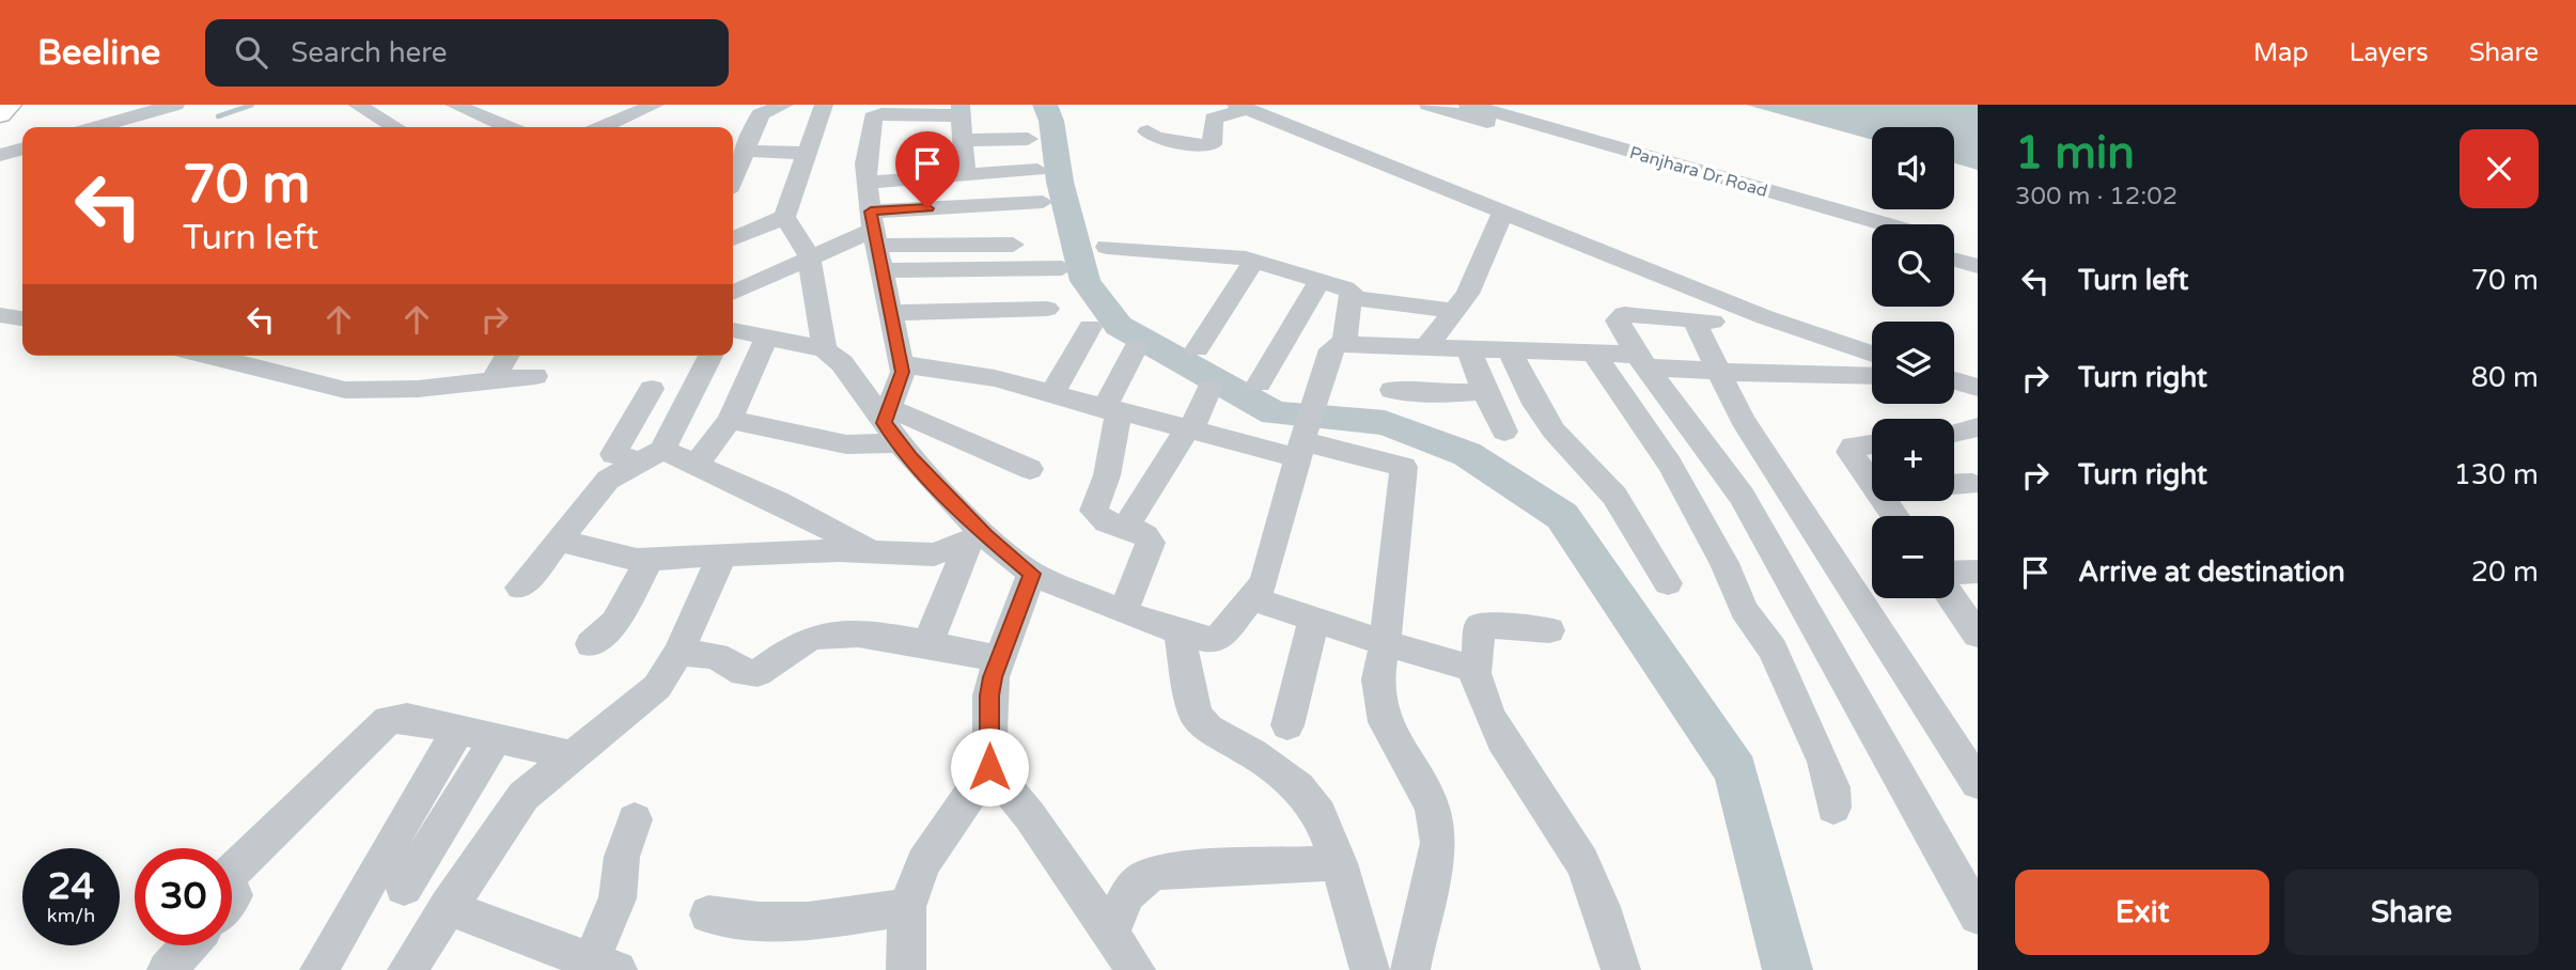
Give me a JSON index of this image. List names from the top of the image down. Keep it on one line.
{"streets":{"street":["Panjhara Dr Road"]},"page":{"header":"Beeline","search":"Search here","nav":["Map","Layers","Share"],"heading":["1 min","300 m · 12:02"],"map_buttons":["+","−"],"turn":["70 m","Turn left"],"list":[{"name":"Turn left","value":"70 m"},{"name":"Turn right","value":"80 m"},{"name":"Turn right","value":"130 m"},{"name":"Arrive at destination","value":"20 m"}],"speed":"24 km/h","limit":"30","buttons":["Exit","Share"]}}
